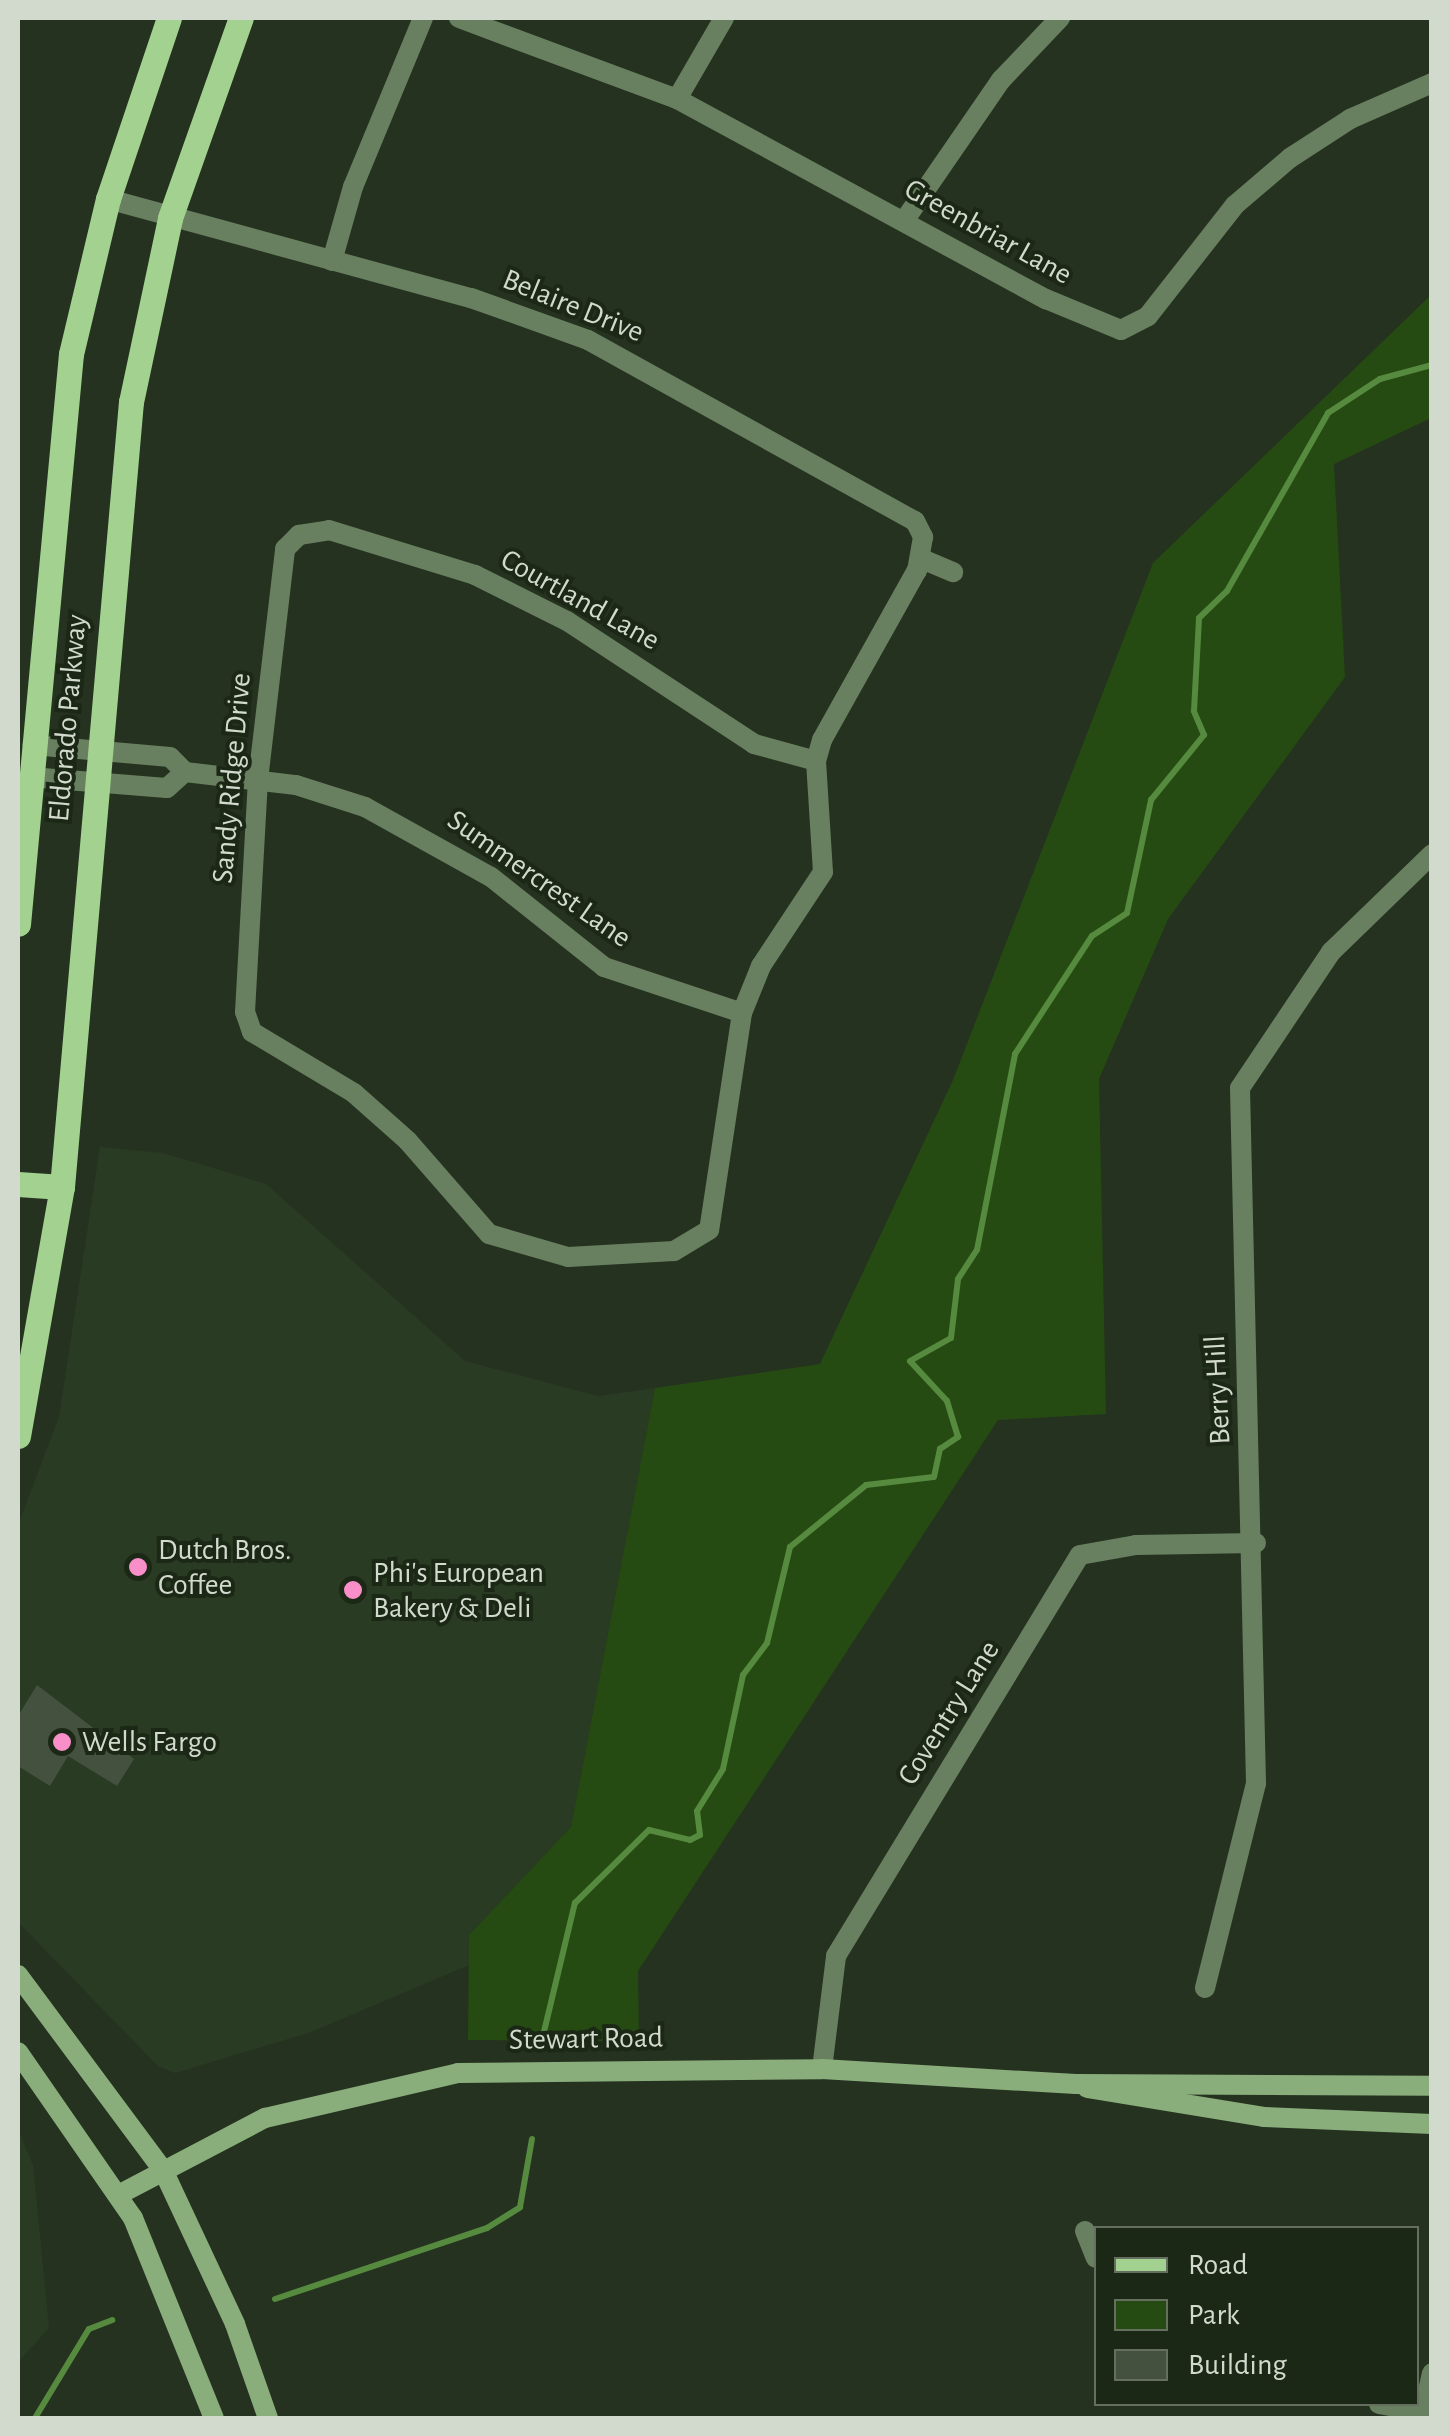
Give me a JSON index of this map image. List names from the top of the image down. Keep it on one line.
{"streets":{"main road":["Eldorado Parkway"],"street":["Greenbriar Lane","Belaire Drive","Courtland Lane","Sandy Ridge Drive","Summercrest Lane","Berry Hill","Coventry Lane","Stewart Road"]},"crossings":[["Belaire Drive","Eldorado Parkway"],["Courtland Lane","Sandy Ridge Drive"],["Eldorado Parkway","Summercrest Lane"],["Sandy Ridge Drive","Summercrest Lane"],["Berry Hill","Coventry Lane"],["Coventry Lane","Stewart Road"]],"places":["Dutch Bros. Coffee","Phi's European Bakery & Deli","Wells Fargo"],"legend":["Road","Park","Building"]}
